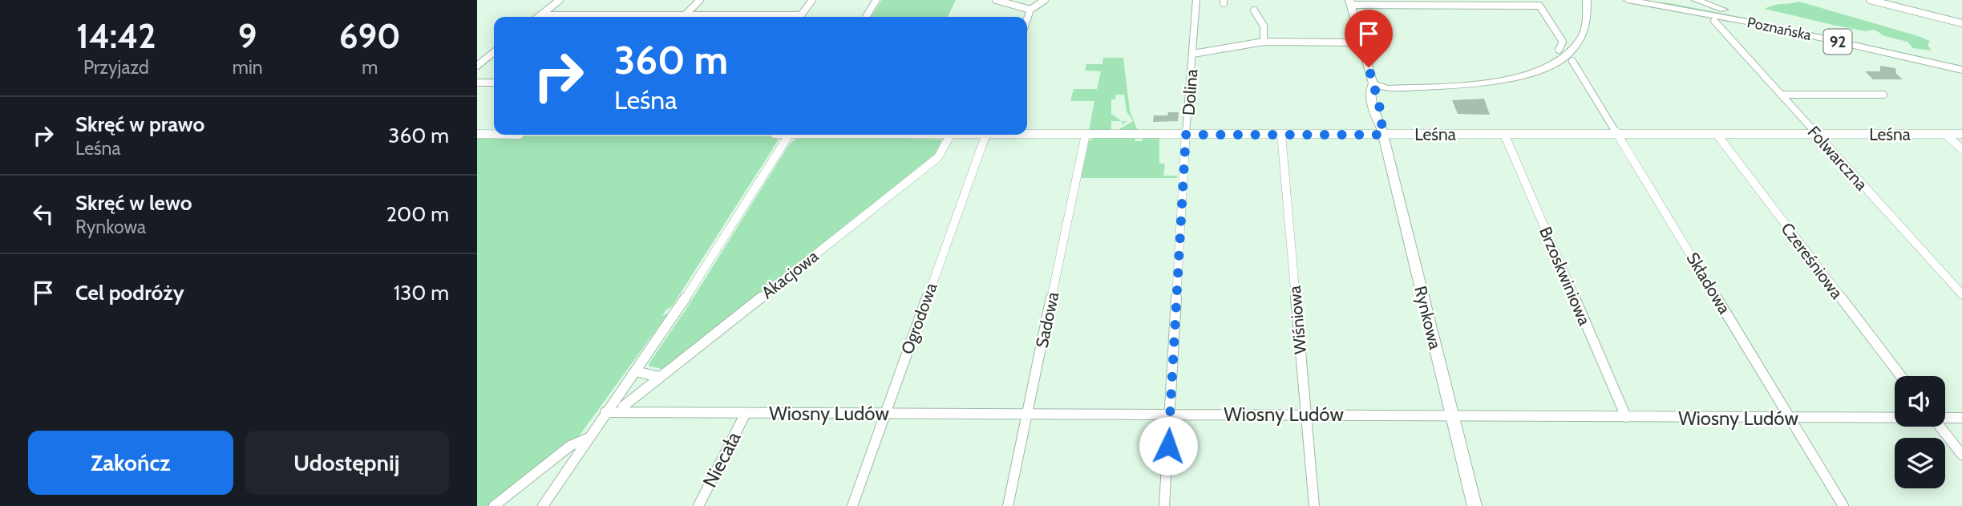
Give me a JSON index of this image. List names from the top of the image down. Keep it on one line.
{"streets":{"main road":["Poznańska","92"],"street":["Dolina","Leśna","Folwarczna","Czereśniowa","Akacjowa","Brzoskwiniowa","Składowa","Rynkowa","Ogrodowa","Sadowa","Wiśniowa","Wiosny Ludów","Niecała"]},"crossings":[["Dolina","Leśna"],["Dolina","Wiosny Ludów"],["Leśna","Folwarczna"],["Leśna","Czereśniowa"],["Leśna","Akacjowa"],["Leśna","Brzoskwiniowa"],["Leśna","Składowa"],["Leśna","Rynkowa"],["Leśna","Sadowa"],["Leśna","Wiśniowa"],["Brzoskwiniowa","Wiosny Ludów"],["Składowa","Wiosny Ludów"],["Rynkowa","Wiosny Ludów"],["Ogrodowa","Wiosny Ludów"],["Sadowa","Wiosny Ludów"],["Wiśniowa","Wiosny Ludów"],["Wiosny Ludów","Niecała"]],"page":{"eta":["14:42","Przyjazd","9","min","690","m"],"turn":["360 m","Leśna"],"list":[{"name":"Skręć w prawo","note":"Leśna","value":"360 m"},{"name":"Skręć w lewo","note":"Rynkowa","value":"200 m"},{"name":"Cel podróży","value":"130 m"}],"buttons":["Zakończ","Udostępnij"]}}
